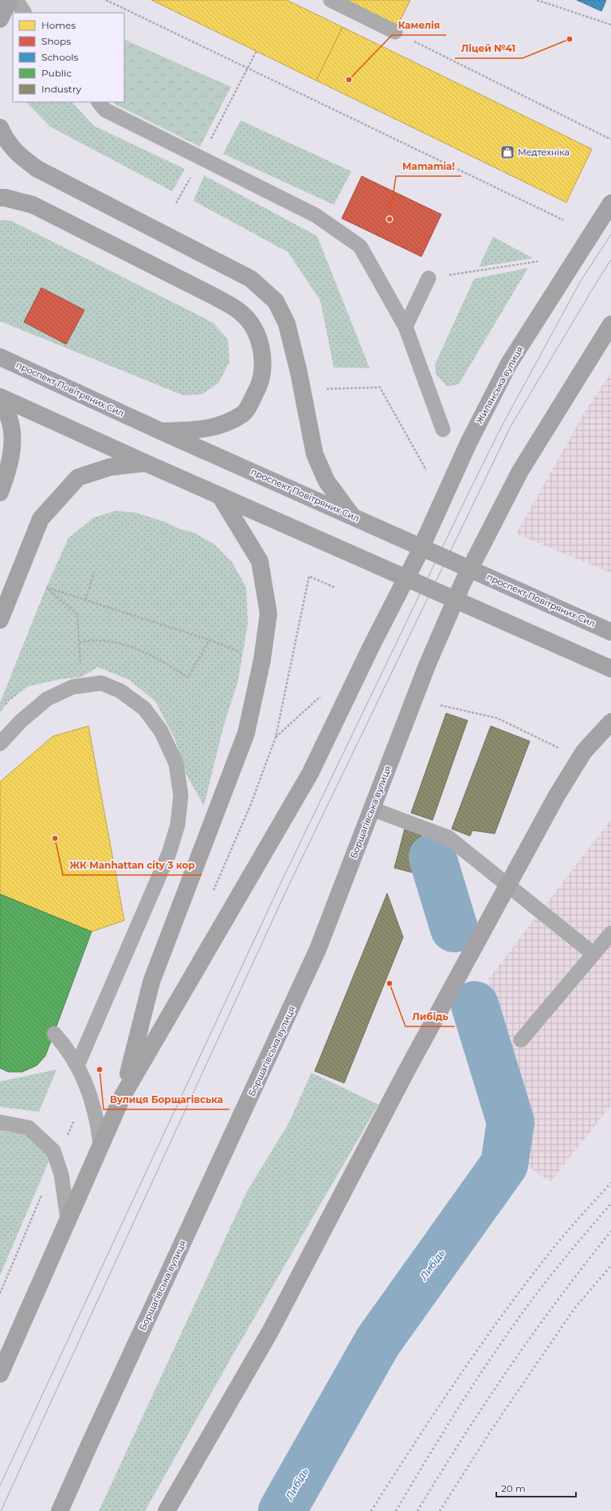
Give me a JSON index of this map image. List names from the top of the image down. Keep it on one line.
{"streets":{"main road":["Жилянська вулиця","проспект Повітряних Сил","Борщагівська вулиця"]},"water":["Либідь"],"places":{"other":["Ліцей №41","Камелія","Mamamia!","ЖК Manhattan city 3 кор","Либідь","Вулиця Борщагівська"],"shop":["Медтехніка"]},"legend":["Homes","Shops","Schools","Public","Industry"],"scale_bar":"20 m"}
